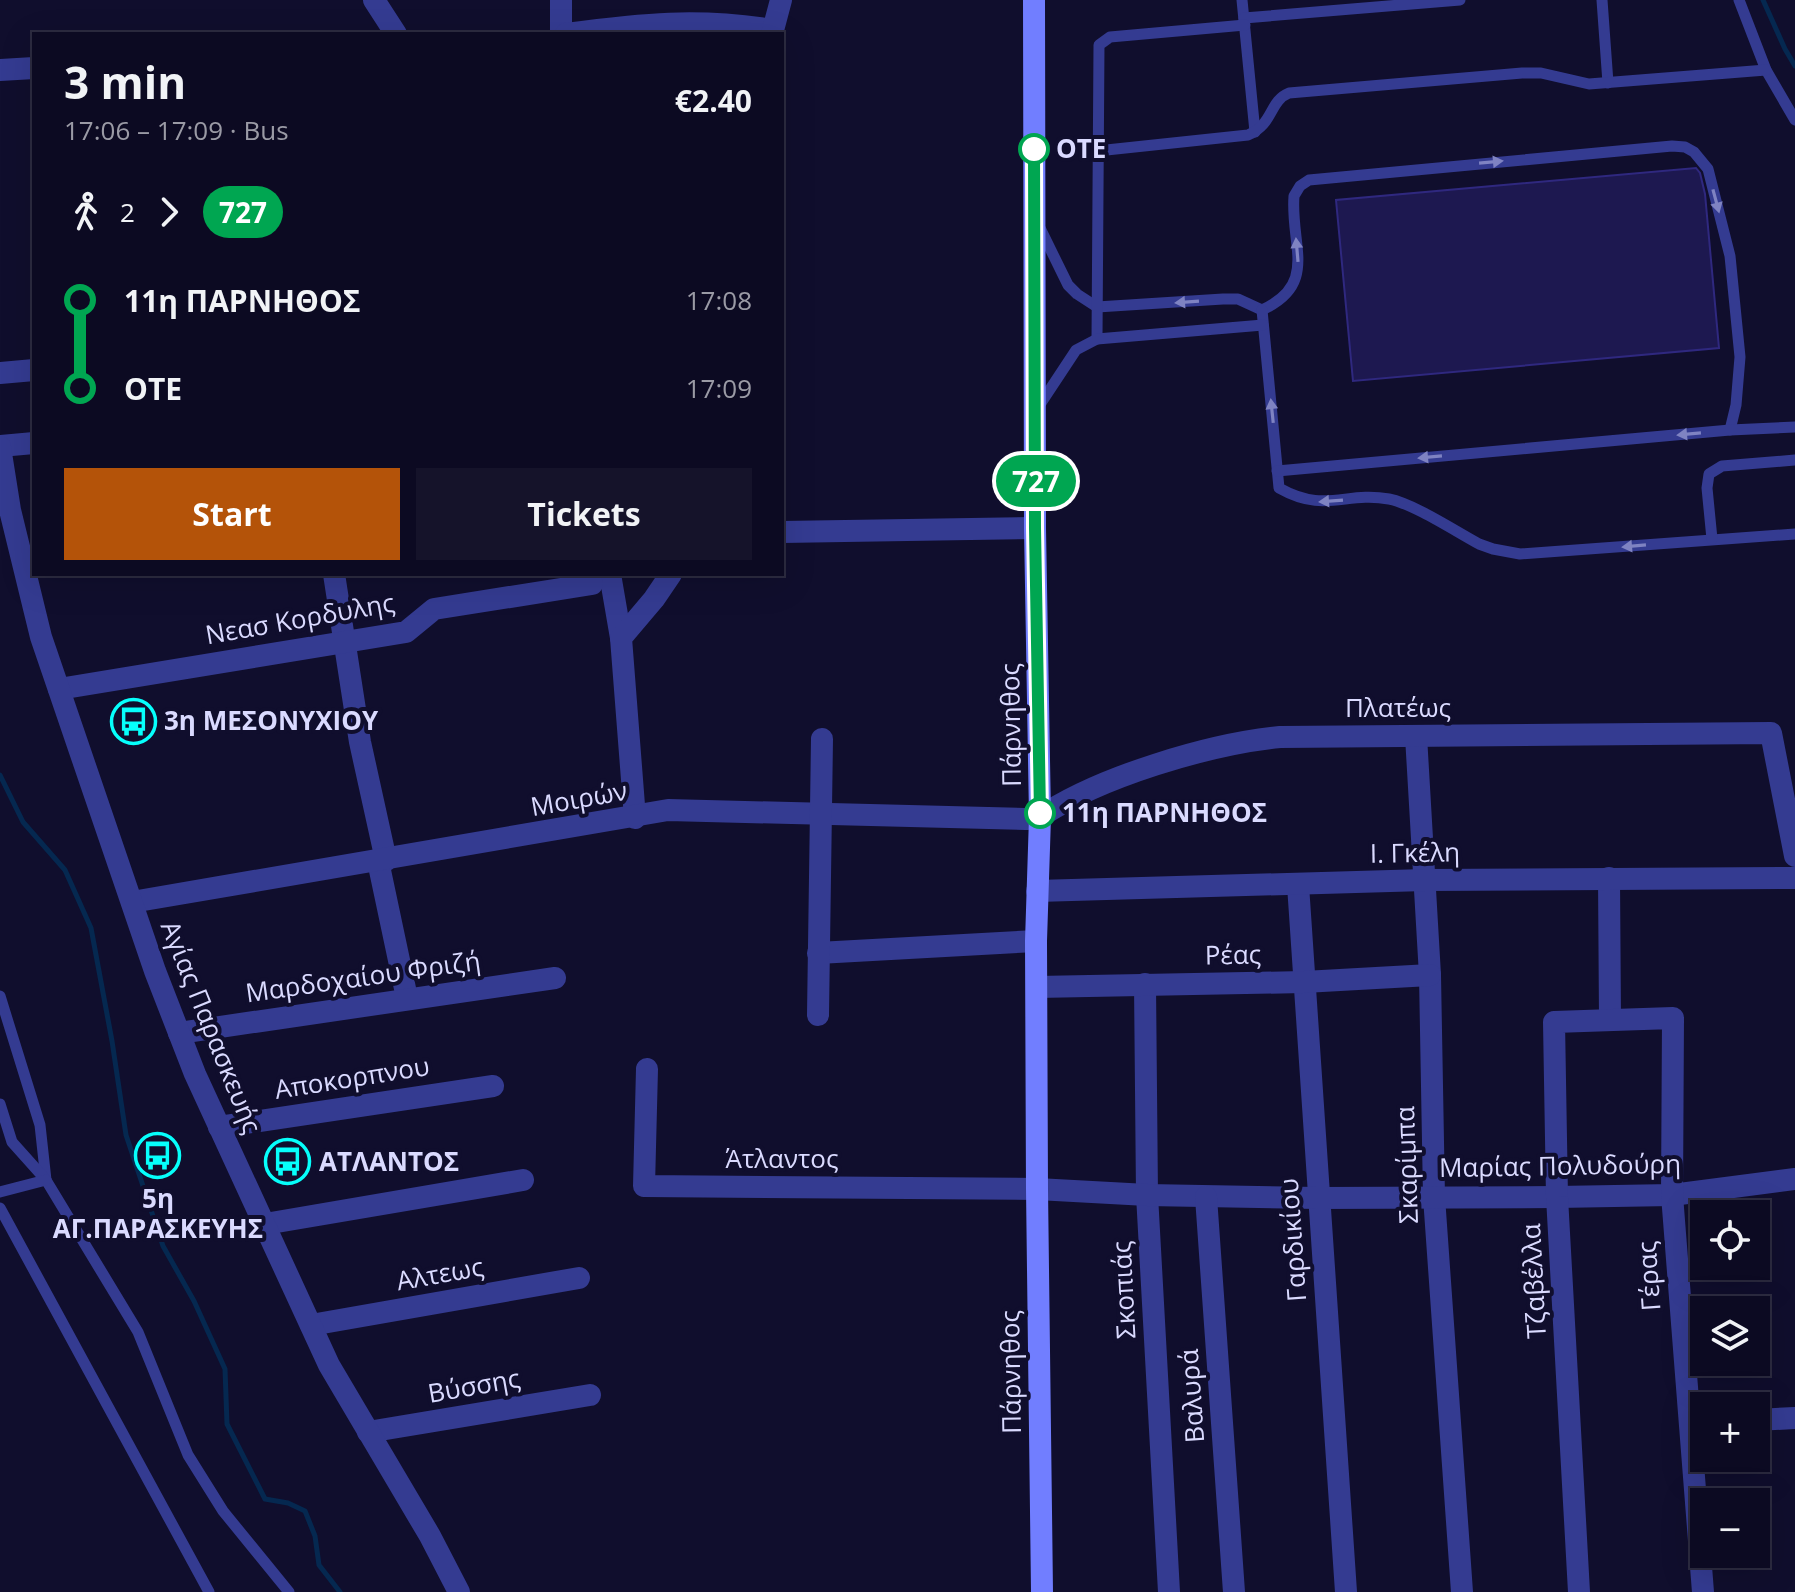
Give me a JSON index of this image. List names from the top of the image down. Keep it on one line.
{"streets":{"main road":["Πάρνηθος"],"street":["Νεασ Κορδυλης","Πλατέως","Μοιρών","Ι. Γκέλη","Ρέας","Μαρδοχαίου Φριζή","Αγίας Παρασκευής","Αποκορπνου","Άτλαντος","Σκαρίμπα","Μαρίας Πολυδούρη","Γαρδικίου","Αλτεως","Γέρας","Τζαβέλλα","Σκοπιάς","Βύσσης","Βαλυρά"]},"crossings":[["Νεασ Κορδυλης","Αγίας Παρασκευής"],["Πλατέως","Πάρνηθος"],["Πλατέως","Μοιρών"],["Πλατέως","Σκαρίμπα"],["Πάρνηθος","Μοιρών"],["Πάρνηθος","Ι. Γκέλη"],["Πάρνηθος","Ρέας"],["Πάρνηθος","Άτλαντος"],["Πάρνηθος","Μαρίας Πολυδούρη"],["Μοιρών","Αγίας Παρασκευής"],["Ι. Γκέλη","Σκαρίμπα"],["Ι. Γκέλη","Γαρδικίου"],["Ρέας","Σκαρίμπα"],["Ρέας","Γαρδικίου"],["Ρέας","Σκοπιάς"],["Μαρδοχαίου Φριζή","Αγίας Παρασκευής"],["Αγίας Παρασκευής","Αποκορπνου"],["Αγίας Παρασκευής","Αλτεως"],["Αγίας Παρασκευής","Βύσσης"],["Άτλαντος","Μαρίας Πολυδούρη"],["Σκαρίμπα","Μαρίας Πολυδούρη"],["Μαρίας Πολυδούρη","Γαρδικίου"],["Μαρίας Πολυδούρη","Γέρας"],["Μαρίας Πολυδούρη","Τζαβέλλα"],["Μαρίας Πολυδούρη","Σκοπιάς"],["Μαρίας Πολυδούρη","Βαλυρά"],["Γέρας","Τζαβέλλα"]],"places":{"other":["ΟΤΕ","11η ΠΑΡΝΗΘΟΣ"],"bus stop":["3η ΜΕΣΟΝΥΧΙΟΥ","5η ΑΓ.ΠΑΡΑΣΚΕΥΗΣ","ΑΤΛΑΝΤΟΣ"]},"lines":["bus line 727"],"page":{"on_map":"727","heading":["3 min","17:06 – 17:09 · Bus","€2.40"],"legs":["2","727"],"list":[{"name":"11η ΠΑΡΝΗΘΟΣ","value":"17:08"},{"name":"ΟΤΕ","value":"17:09"}],"buttons":["Start","Tickets"],"map_buttons":["+","−"]}}
